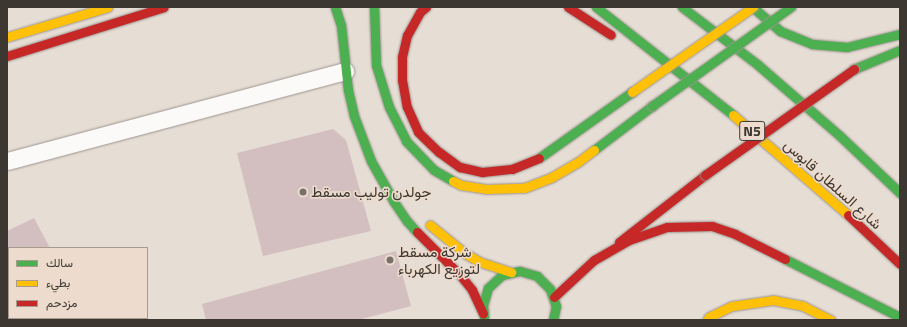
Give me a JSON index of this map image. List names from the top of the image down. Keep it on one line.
{"streets":{"main road":["N5","شارع السلطان قابوس"]},"places":["جولدن توليب مسقط","شركة مسقط لتوزيع الكهرباء"],"legend":["سالك","بطيء","مزدحم"]}
